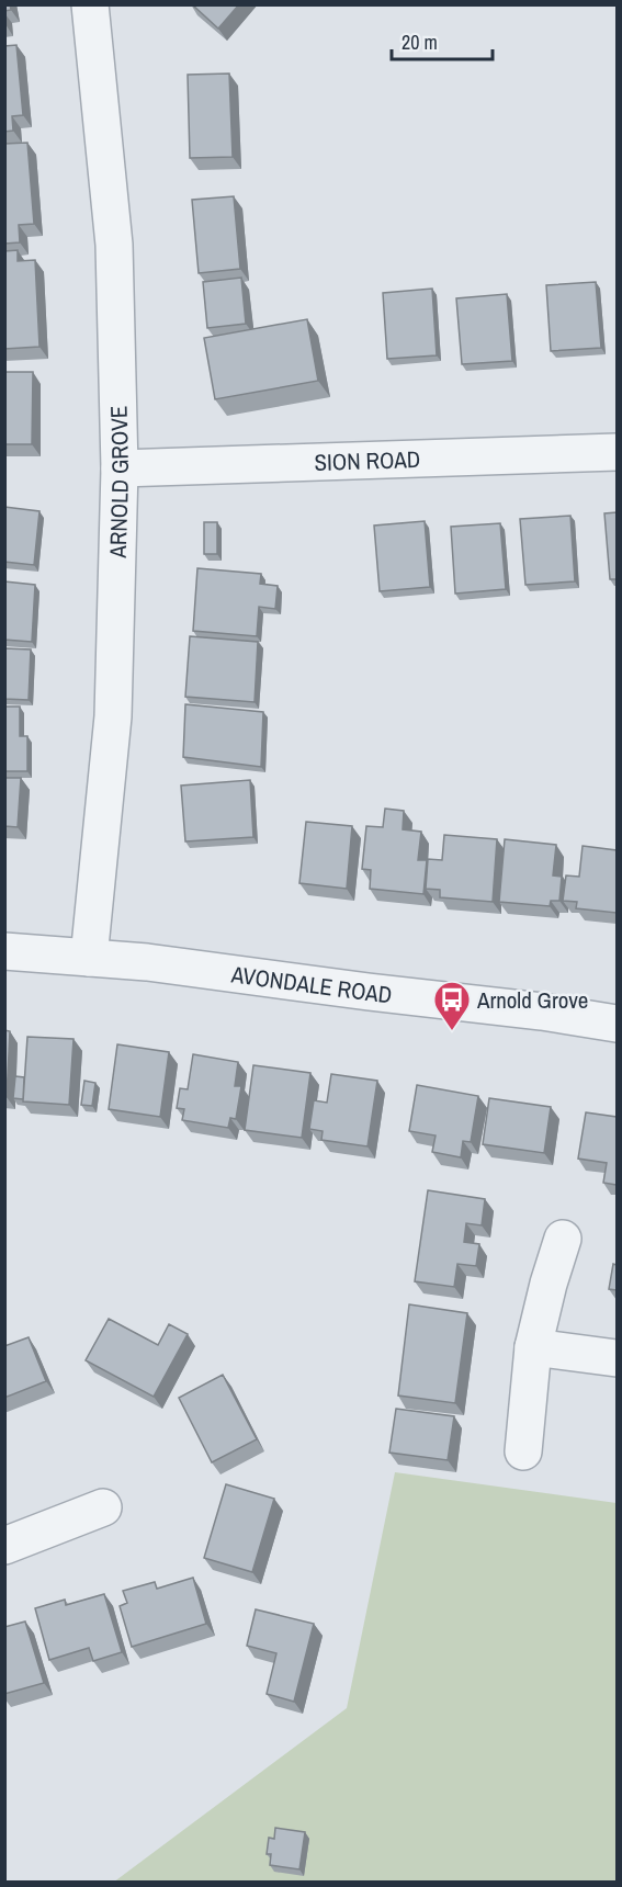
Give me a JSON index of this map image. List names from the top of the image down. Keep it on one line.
{"streets":{"street":["SION ROAD","ARNOLD GROVE","AVONDALE ROAD"]},"crossings":[["SION ROAD","ARNOLD GROVE"],["ARNOLD GROVE","AVONDALE ROAD"]],"places":{"bus stop":["Arnold Grove"]},"scale_bar":"20 m"}
